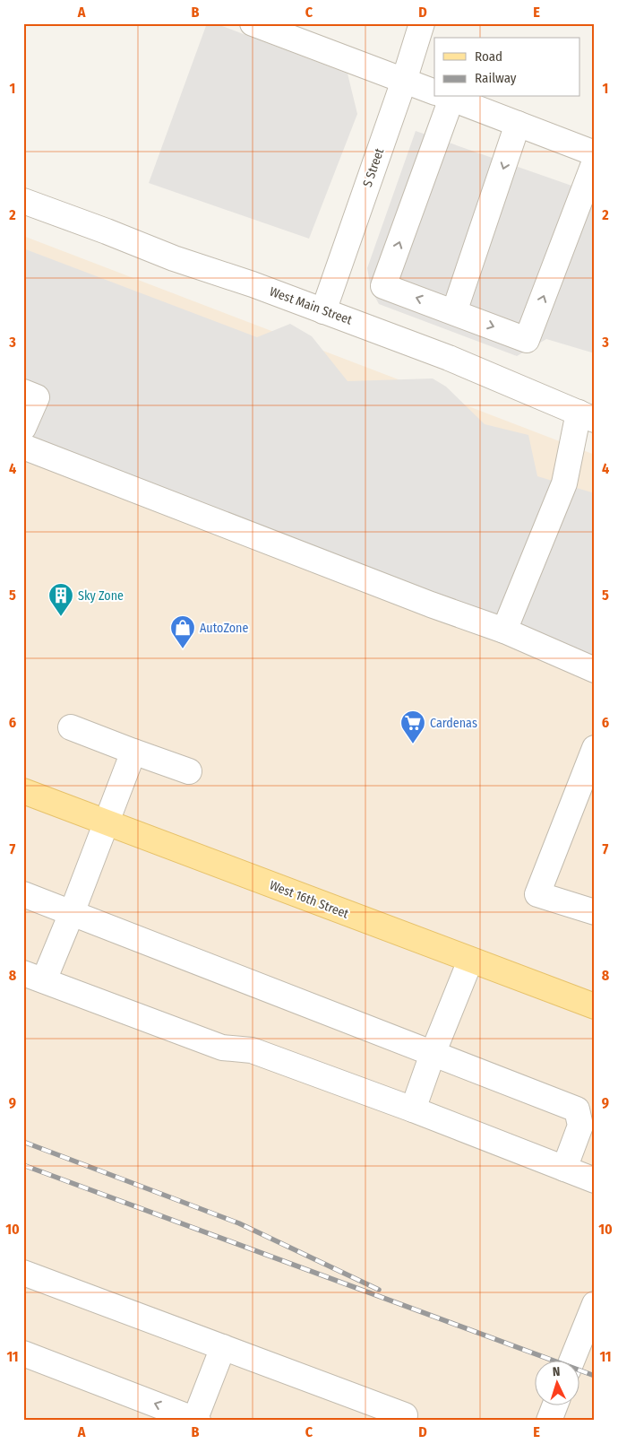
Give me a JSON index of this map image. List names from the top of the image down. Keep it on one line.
{"streets":{"main road":["West 16th Street"],"street":["S Street","West Main Street"]},"crossings":[["S Street","West Main Street"]],"places":{"building":["Sky Zone"],"shop":["AutoZone"],"supermarket":["Cardenas"]},"legend":["Road","Railway"],"north":"top","grid":{"columns":["A","B","C","D","E"],"rows":["1","2","3","4","5","6","7","8","9","10","11"]}}
